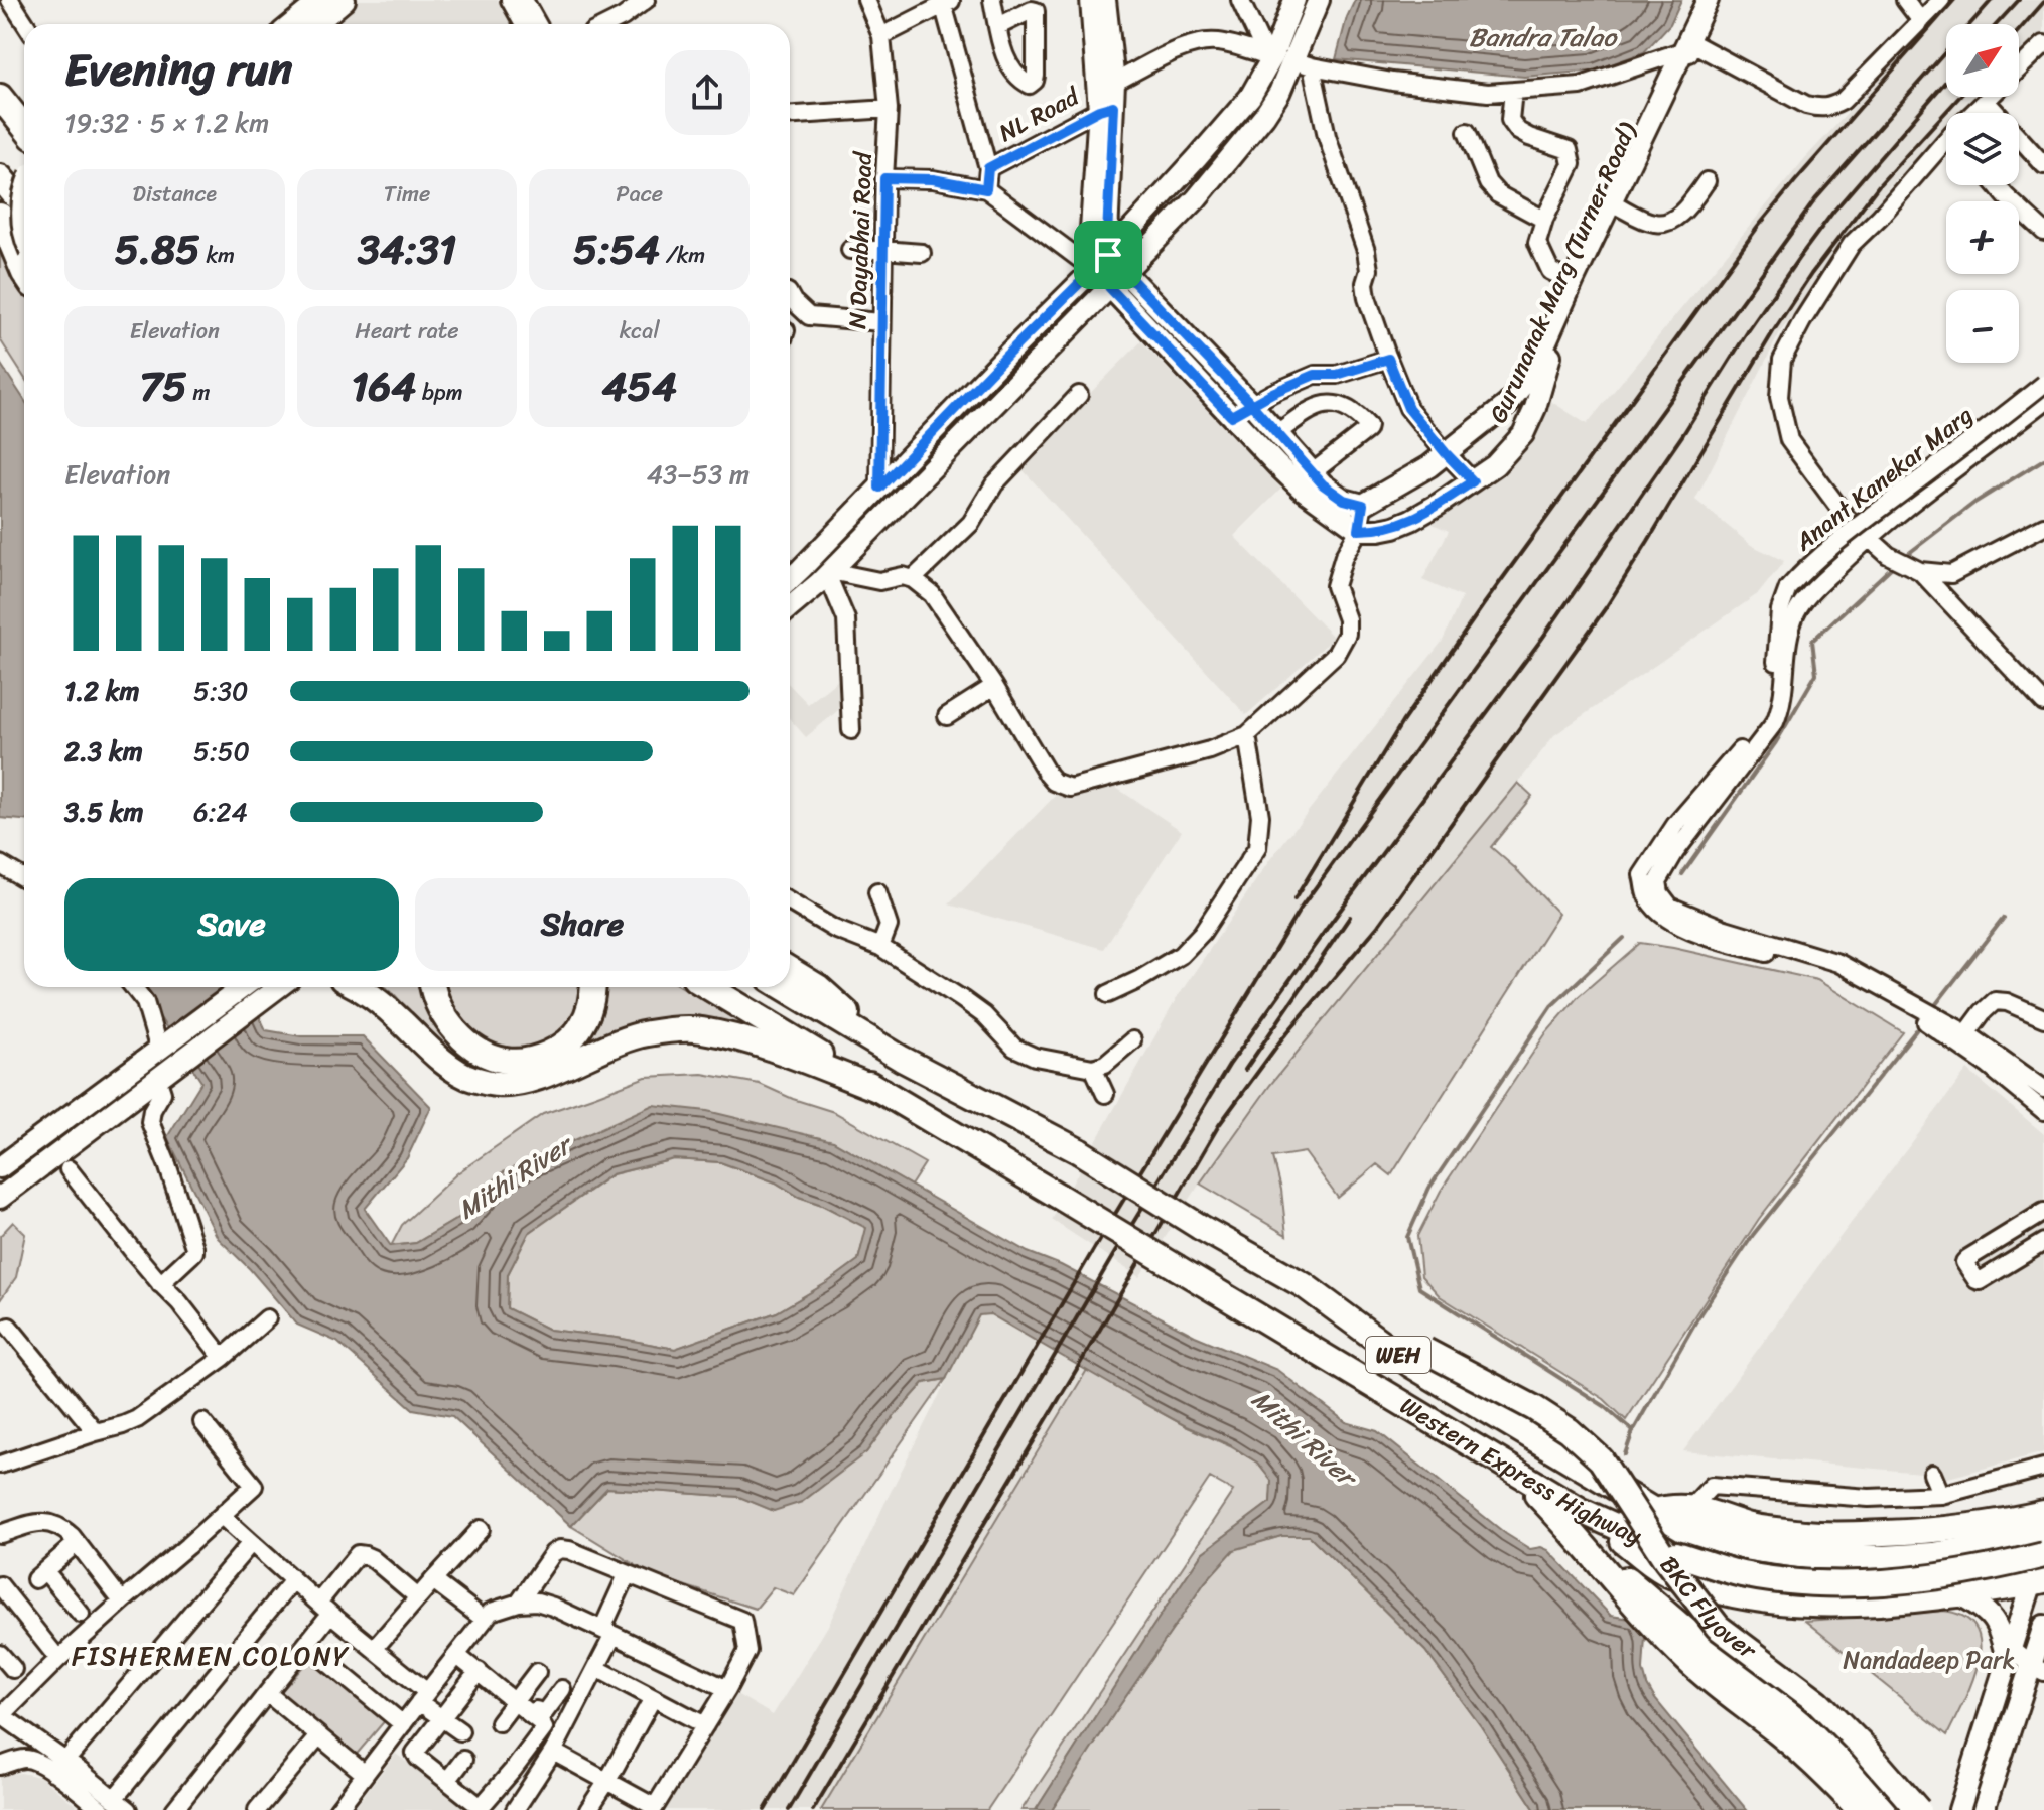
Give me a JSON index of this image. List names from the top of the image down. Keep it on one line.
{"streets":{"highway":["WEH","Western Express Highway","BKC Flyover"],"main road":["Gurunanak Marg (Turner Road)"],"street":["NL Road","N Dayabhai Road","Anant Kanekar Marg"]},"crossings":[["Western Express Highway","BKC Flyover"]],"districts":["FISHERMEN COLONY"],"water":["Bandra Talao","Mithi River"],"parks":["Nandadeep Park"],"north":"top right","page":{"map_buttons":["+","−"],"heading":["Evening run","19:32 · 5 × 1.2 km"],"stats":[["Distance","5.85 km"],["Time","34:31"],["Pace","5:54 /km"],["Elevation","75 m"],["Heart rate","164 bpm"],["kcal","454"]],"chart":["Elevation","43–53 m"],"list":[{"name":"1.2 km","note":"5:30"},{"name":"2.3 km","note":"5:50"},{"name":"3.5 km","note":"6:24"}],"buttons":["Save","Share"]}}
